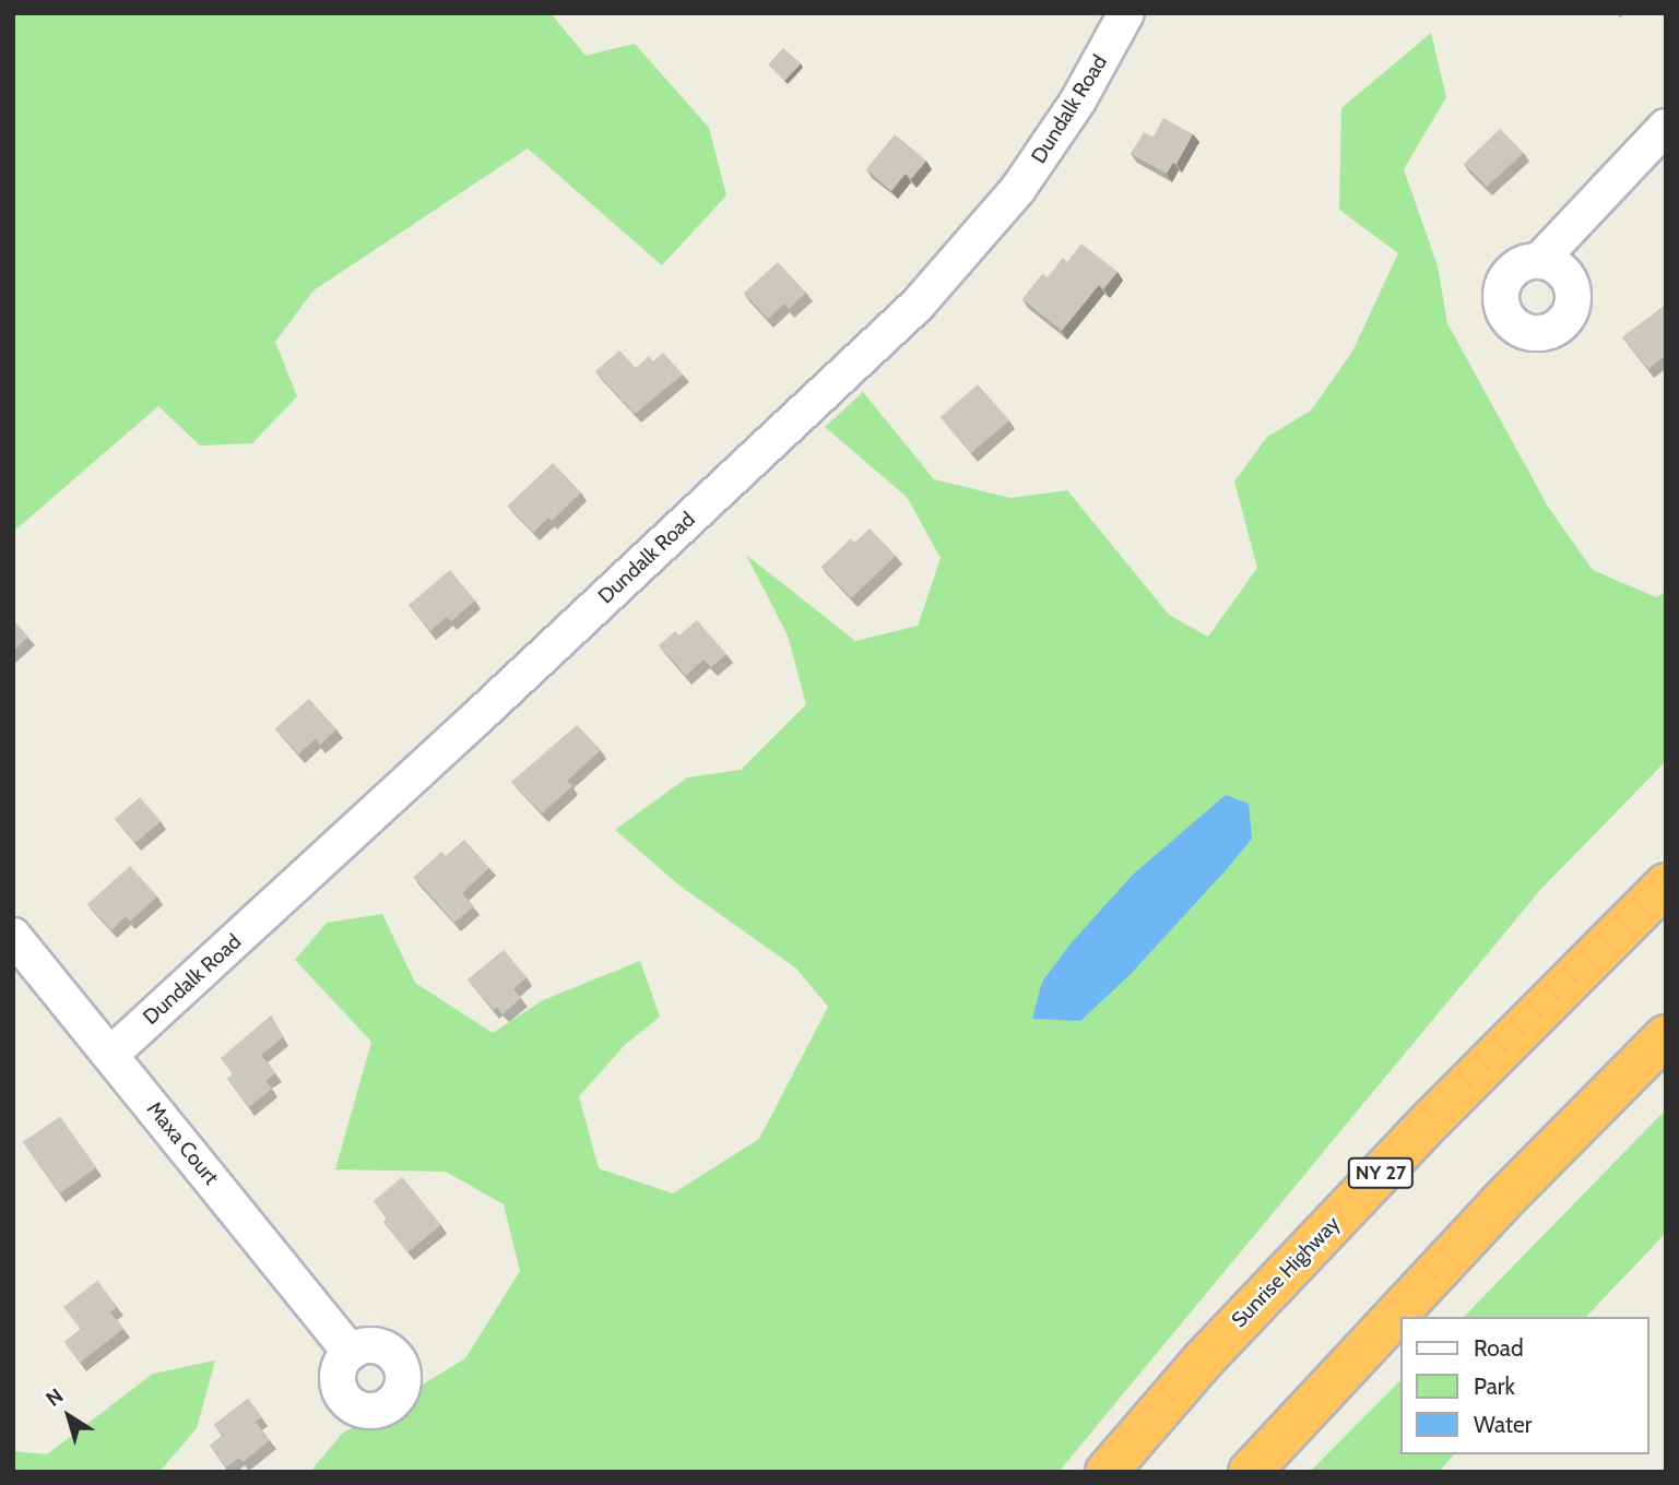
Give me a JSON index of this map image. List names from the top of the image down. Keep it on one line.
{"streets":{"highway":["NY 27","Sunrise Highway"],"street":["Dundalk Road","Maxa Court"]},"crossings":[["Dundalk Road","Maxa Court"]],"legend":["Road","Park","Water"],"north":"top left"}
